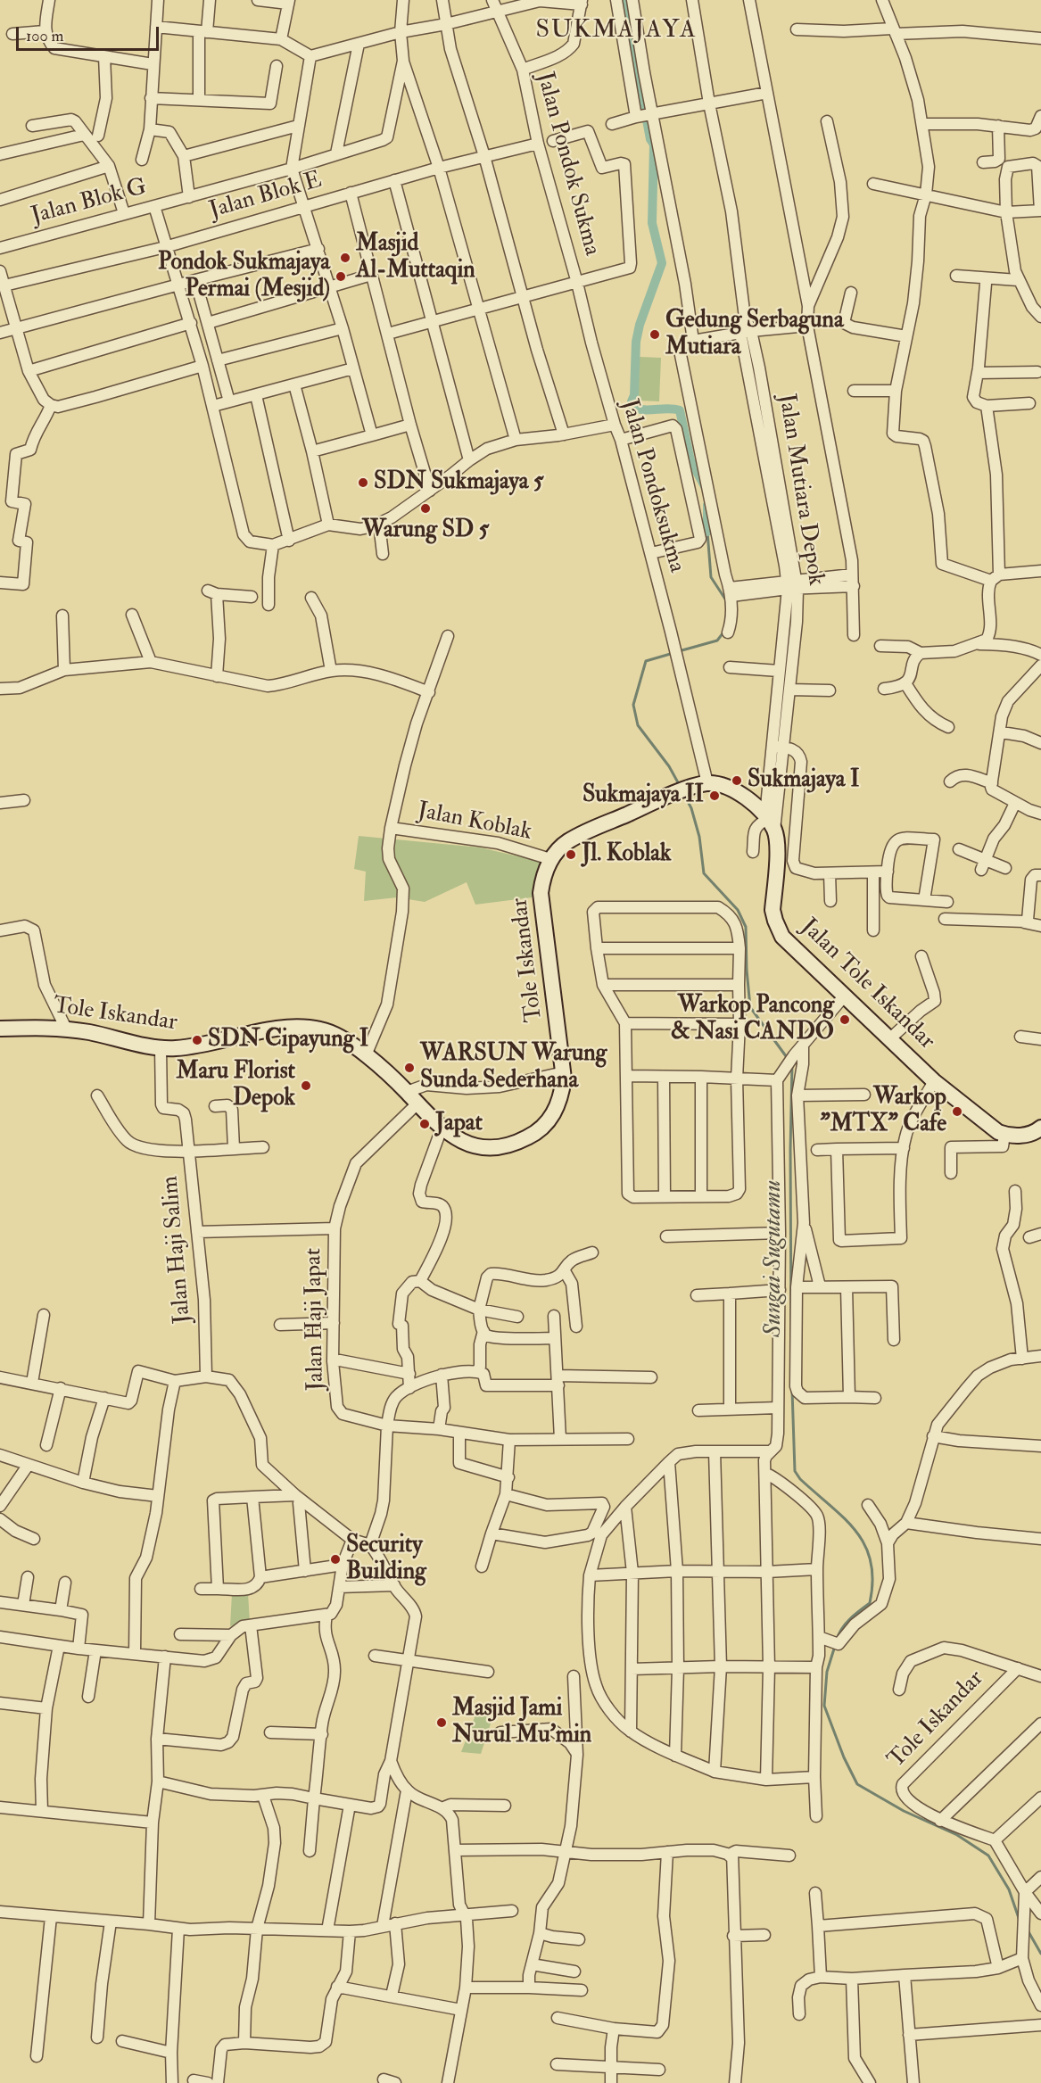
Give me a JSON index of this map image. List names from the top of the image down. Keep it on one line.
{"streets":{"main road":["Tole Iskandar","Jalan Tole Iskandar"],"street":["Jalan Pondok Sukma","Jalan Blok E","Jalan Blok G","Jalan Pondoksukma","Jalan Mutiara Depok","Jalan Koblak","Jalan Haji Salim","Jalan Haji Japat"]},"crossings":[["Jalan Pondok Sukma","Jalan Blok E"],["Jalan Pondok Sukma","Jalan Pondoksukma"],["Jalan Pondoksukma","Tole Iskandar"],["Jalan Mutiara Depok","Jalan Tole Iskandar"],["Jalan Koblak","Tole Iskandar"],["Tole Iskandar","Jalan Haji Salim"],["Tole Iskandar","Jalan Haji Japat"]],"districts":["SUKMAJAYA"],"water":["Sungai Sugutamu"],"places":["Masjid Al-Muttaqin","Pondok Sukmajaya Permai (Mesjid)","Gedung Serbaguna Mutiara","SDN Sukmajaya 5","Warung SD 5","Sukmajaya I","Sukmajaya II","Jl. Koblak","Warkop Pancong & Nasi CANDO","SDN Cipayung I","WARSUN Warung Sunda Sederhana","Maru Florist Depok","Warkop \"MTX\" Cafe","Japat","Security Building","Masjid Jami Nurul Mu'min"],"scale_bar":"100 m"}
